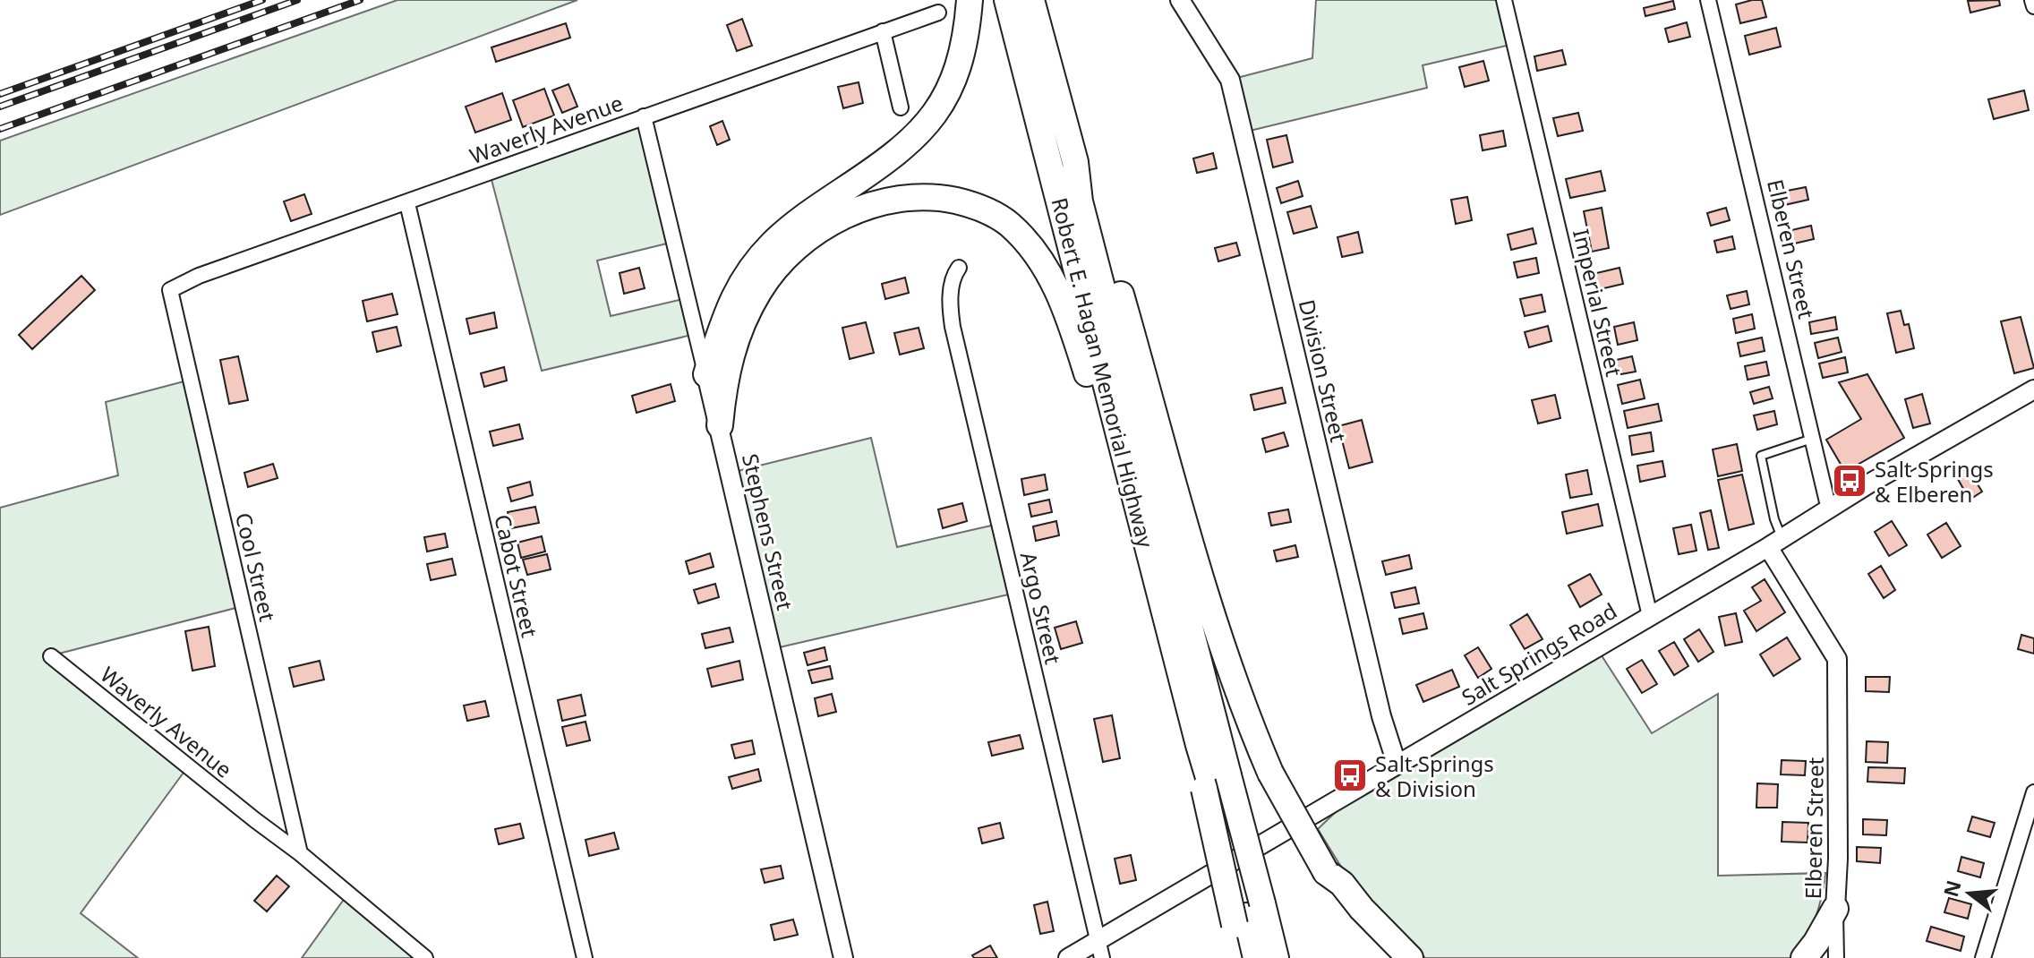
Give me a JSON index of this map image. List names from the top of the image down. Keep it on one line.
{"streets":{"highway":["Robert E. Hagan Memorial Highway"],"street":["Waverly Avenue","Elberen Street","Imperial Street","Division Street","Stephens Street","Cool Street","Cabot Street","Argo Street","Salt Springs Road"]},"crossings":[["Waverly Avenue","Stephens Street"],["Waverly Avenue","Cool Street"],["Waverly Avenue","Cabot Street"],["Elberen Street","Salt Springs Road"],["Imperial Street","Salt Springs Road"],["Division Street","Salt Springs Road"],["Argo Street","Salt Springs Road"]],"places":{"bus stop":["Salt Springs & Elberen","Salt Springs & Division"]},"north":"left"}
